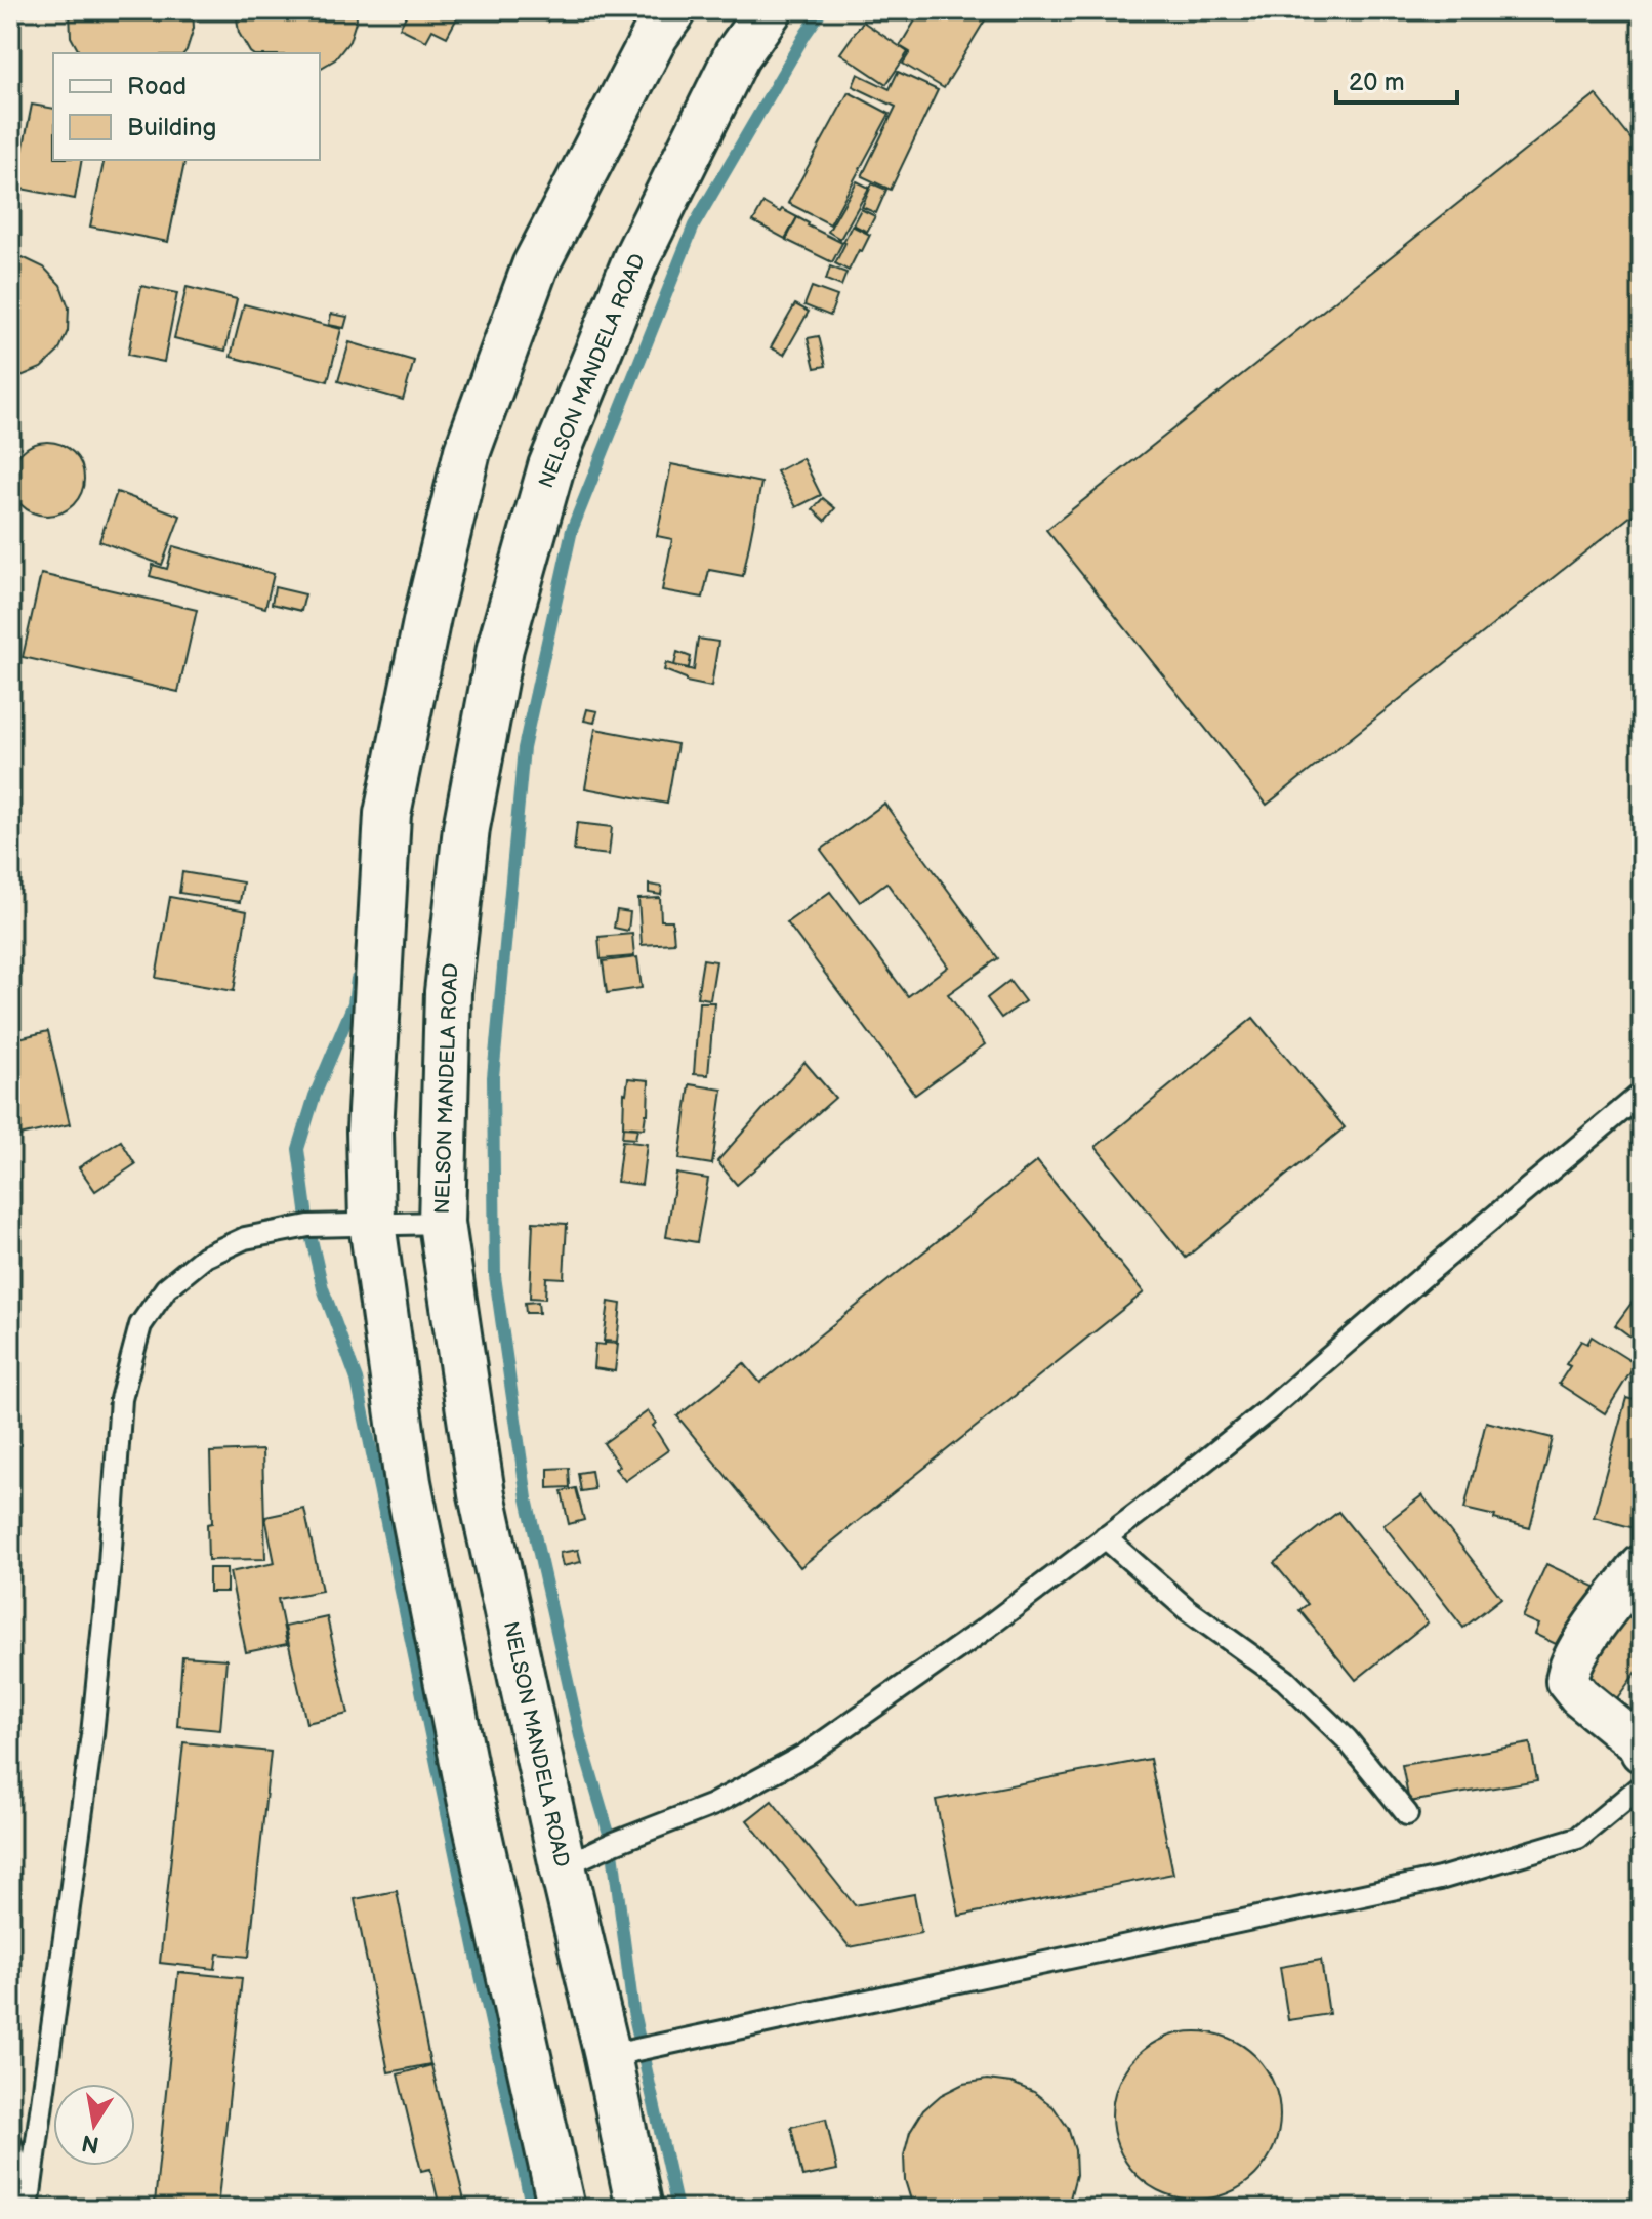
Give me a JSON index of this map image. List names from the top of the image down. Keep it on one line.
{"streets":{"main road":["NELSON MANDELA ROAD"]},"legend":["Road","Building"],"scale_bar":"20 m","north":"bottom"}
